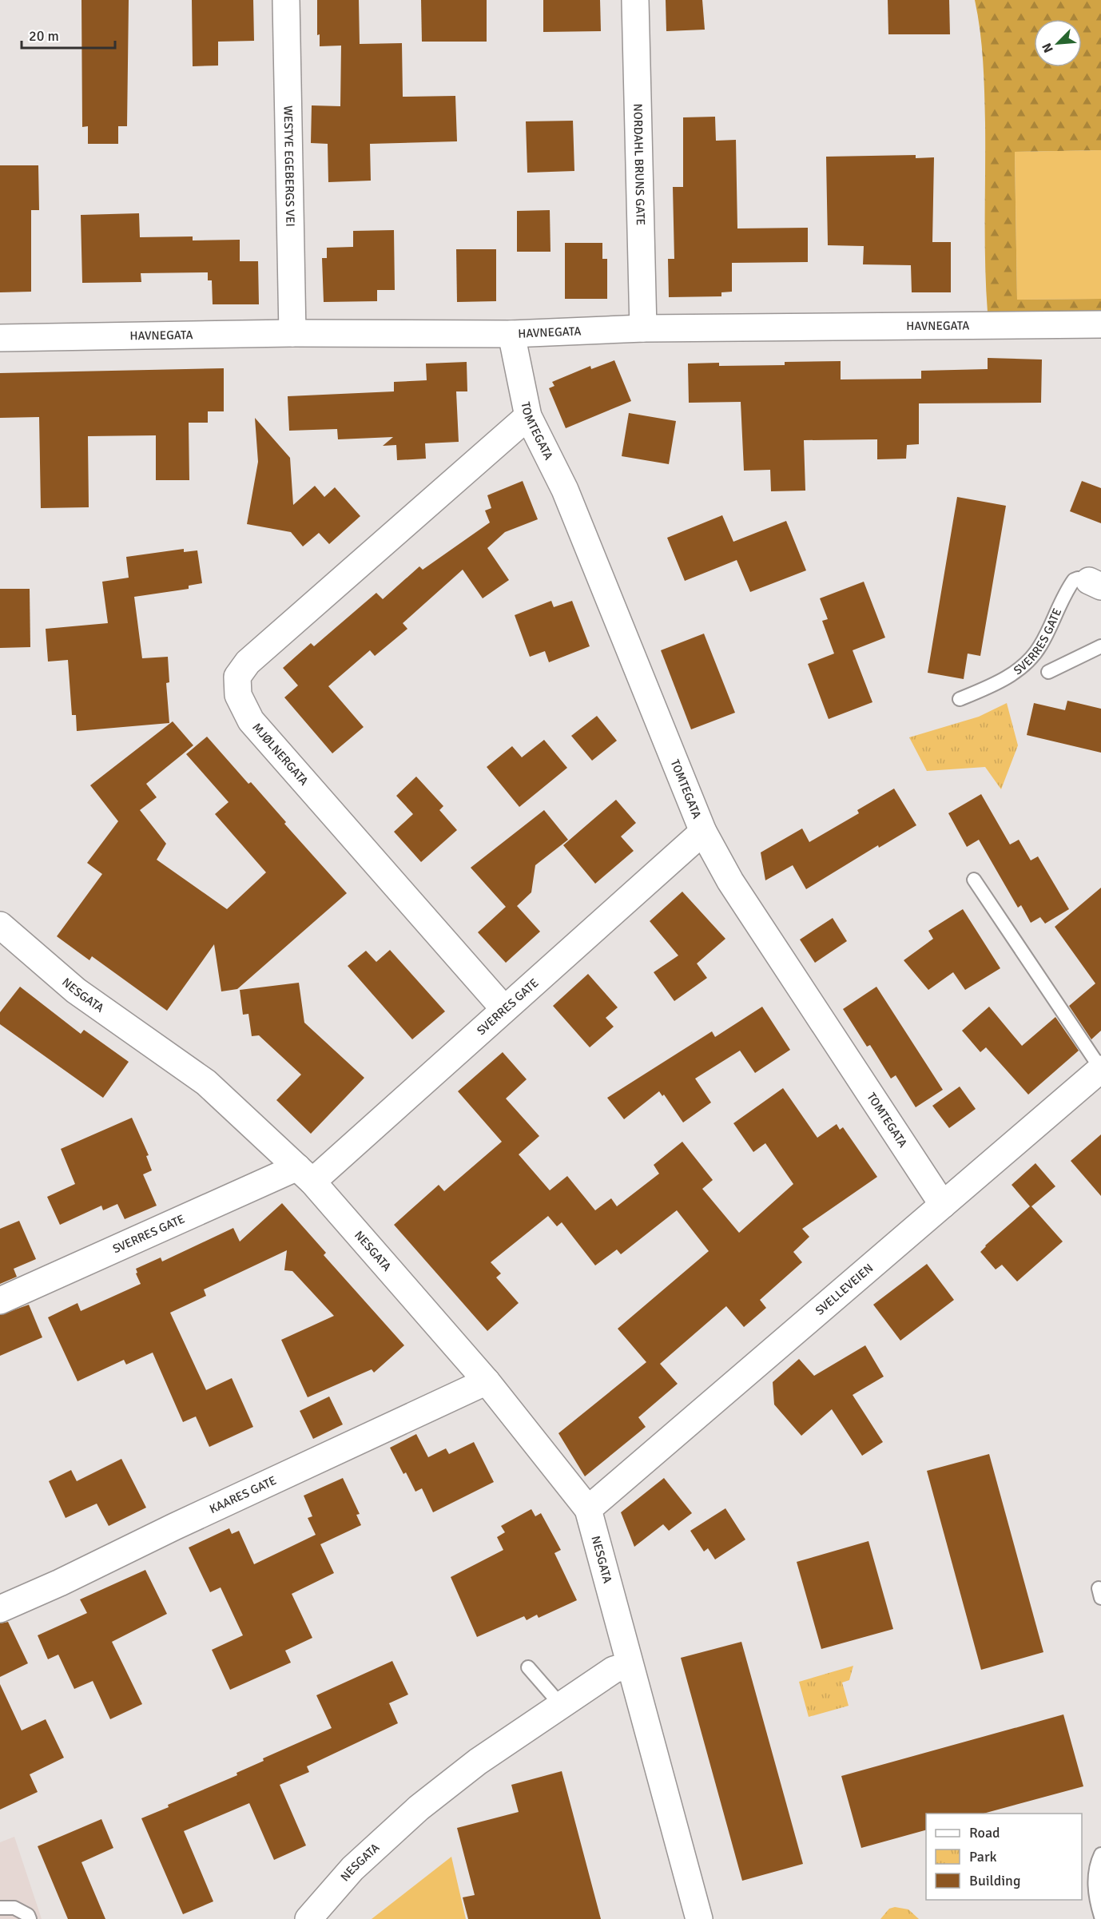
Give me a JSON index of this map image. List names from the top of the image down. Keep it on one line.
{"streets":{"street":["NORDAHL BRUNS GATE","WESTYE EGEBERGS VEI","HAVNEGATA","TOMTEGATA","SVERRES GATE","MJØLNERGATA","NESGATA","SVELLEVEIEN","KAARES GATE"]},"crossings":[["NORDAHL BRUNS GATE","HAVNEGATA"],["WESTYE EGEBERGS VEI","HAVNEGATA"],["HAVNEGATA","TOMTEGATA"],["TOMTEGATA","SVERRES GATE"],["TOMTEGATA","MJØLNERGATA"],["TOMTEGATA","SVELLEVEIEN"],["SVERRES GATE","MJØLNERGATA"],["SVERRES GATE","NESGATA"],["NESGATA","SVELLEVEIEN"],["NESGATA","KAARES GATE"]],"legend":["Road","Park","Building"],"scale_bar":"20 m","north":"bottom left"}
